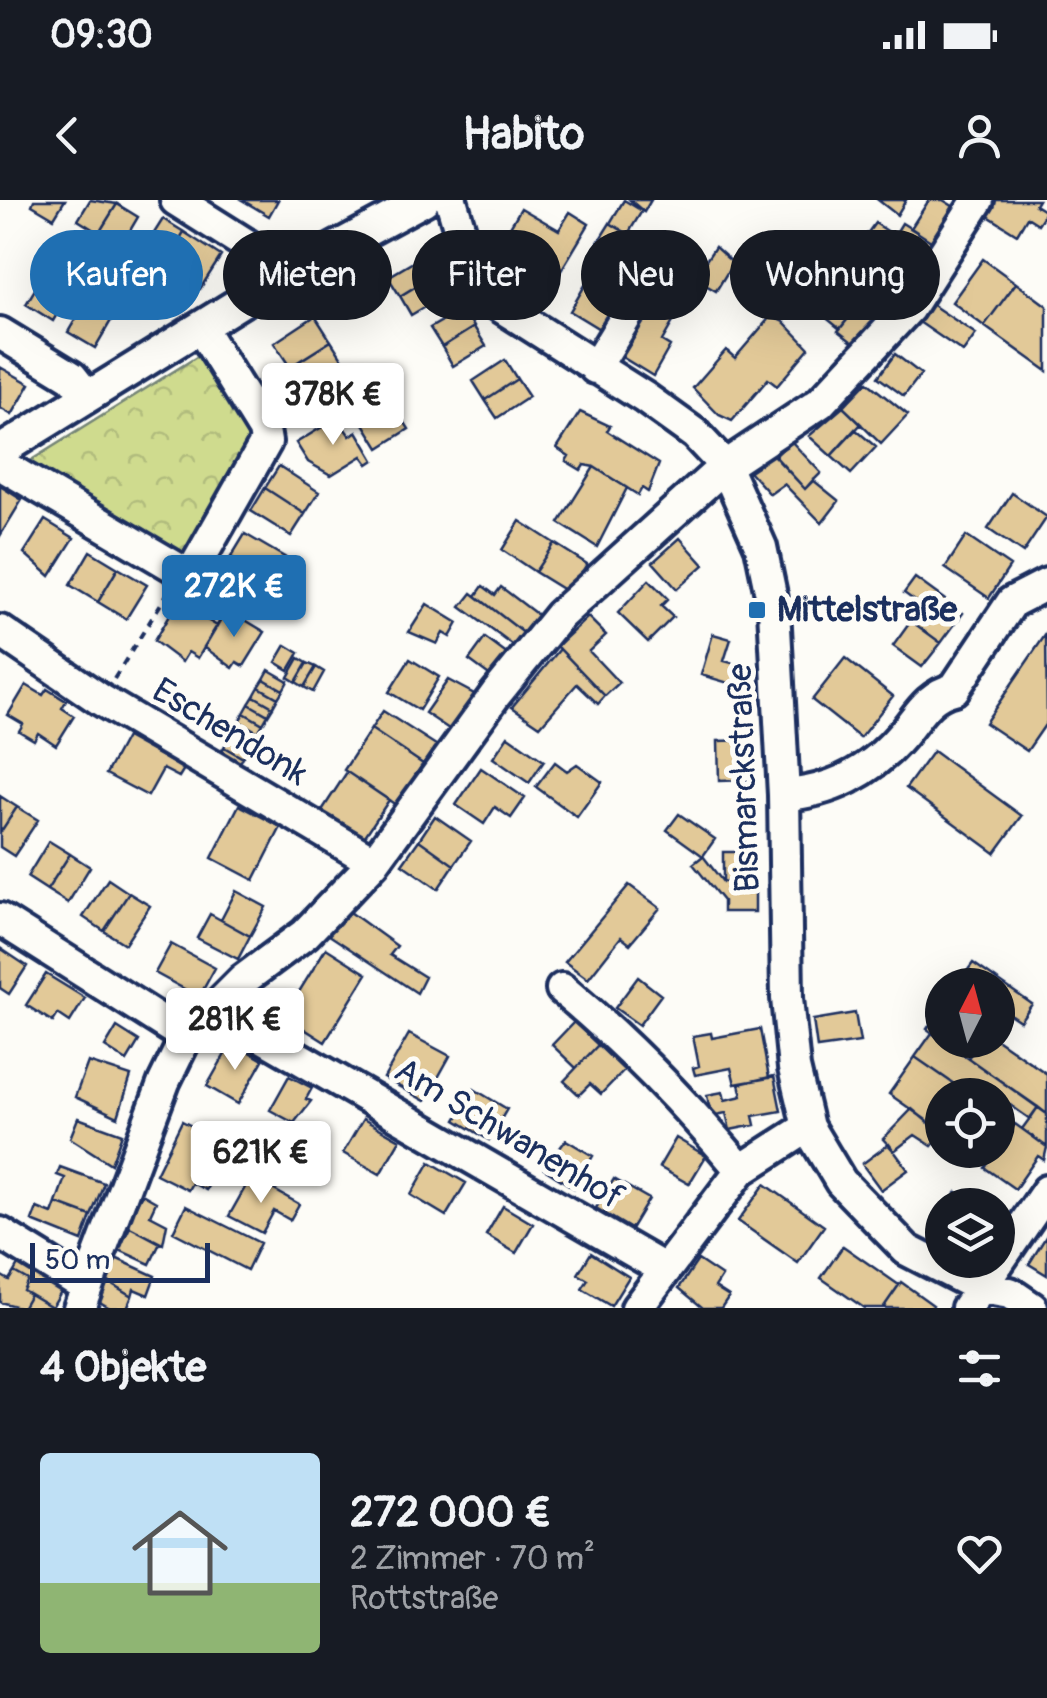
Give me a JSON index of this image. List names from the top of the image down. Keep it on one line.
{"streets":{"street":["Eschendonk","Bismarckstraße","Am Schwanenhof"]},"places":{"transit":["Mittelstraße"]},"scale_bar":"50 m","north":"top","page":{"status":"09:30","header":"Habito","chip":["Kaufen","Mieten","Filter","Neu","Wohnung"],"price":["378K €","272K €","281K €","621K €"],"scale":"50 m","heading":"4 Objekte","list":[{"name":"272 000 €","note":"2 Zimmer · 70 m² · Rottstraße"}]}}
